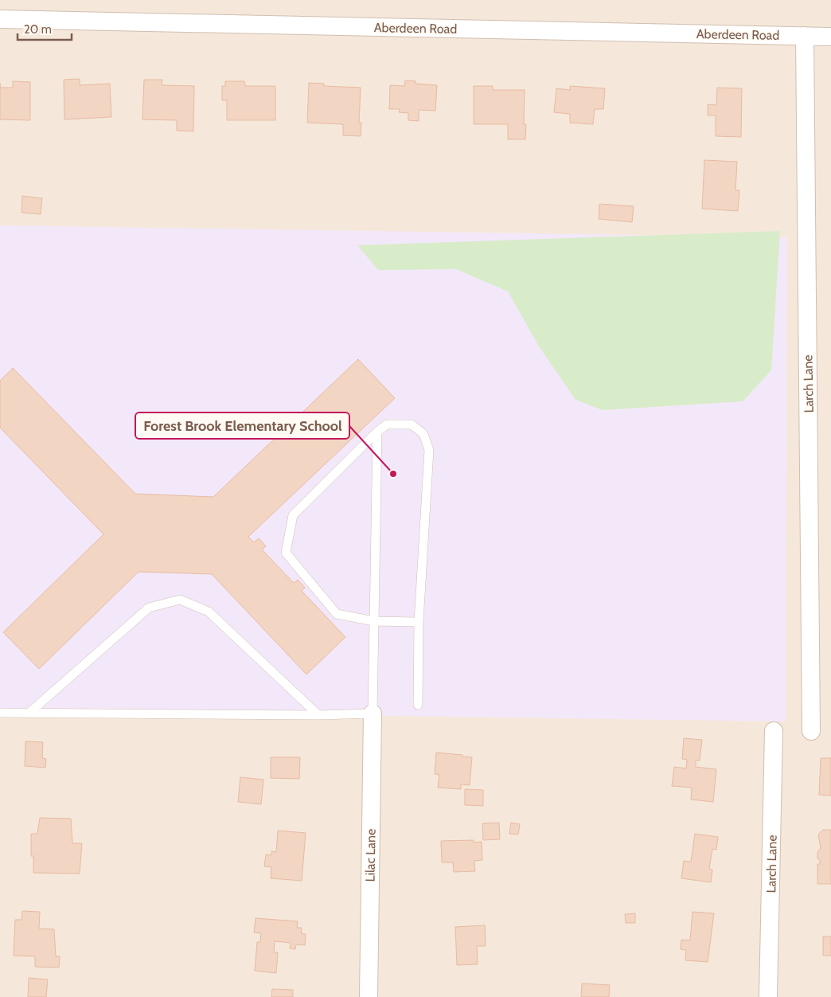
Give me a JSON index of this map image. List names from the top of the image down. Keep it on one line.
{"streets":{"street":["Aberdeen Road","Larch Lane","Lilac Lane"]},"crossings":[["Aberdeen Road","Larch Lane"]],"places":["Forest Brook Elementary School"],"scale_bar":"20 m"}
